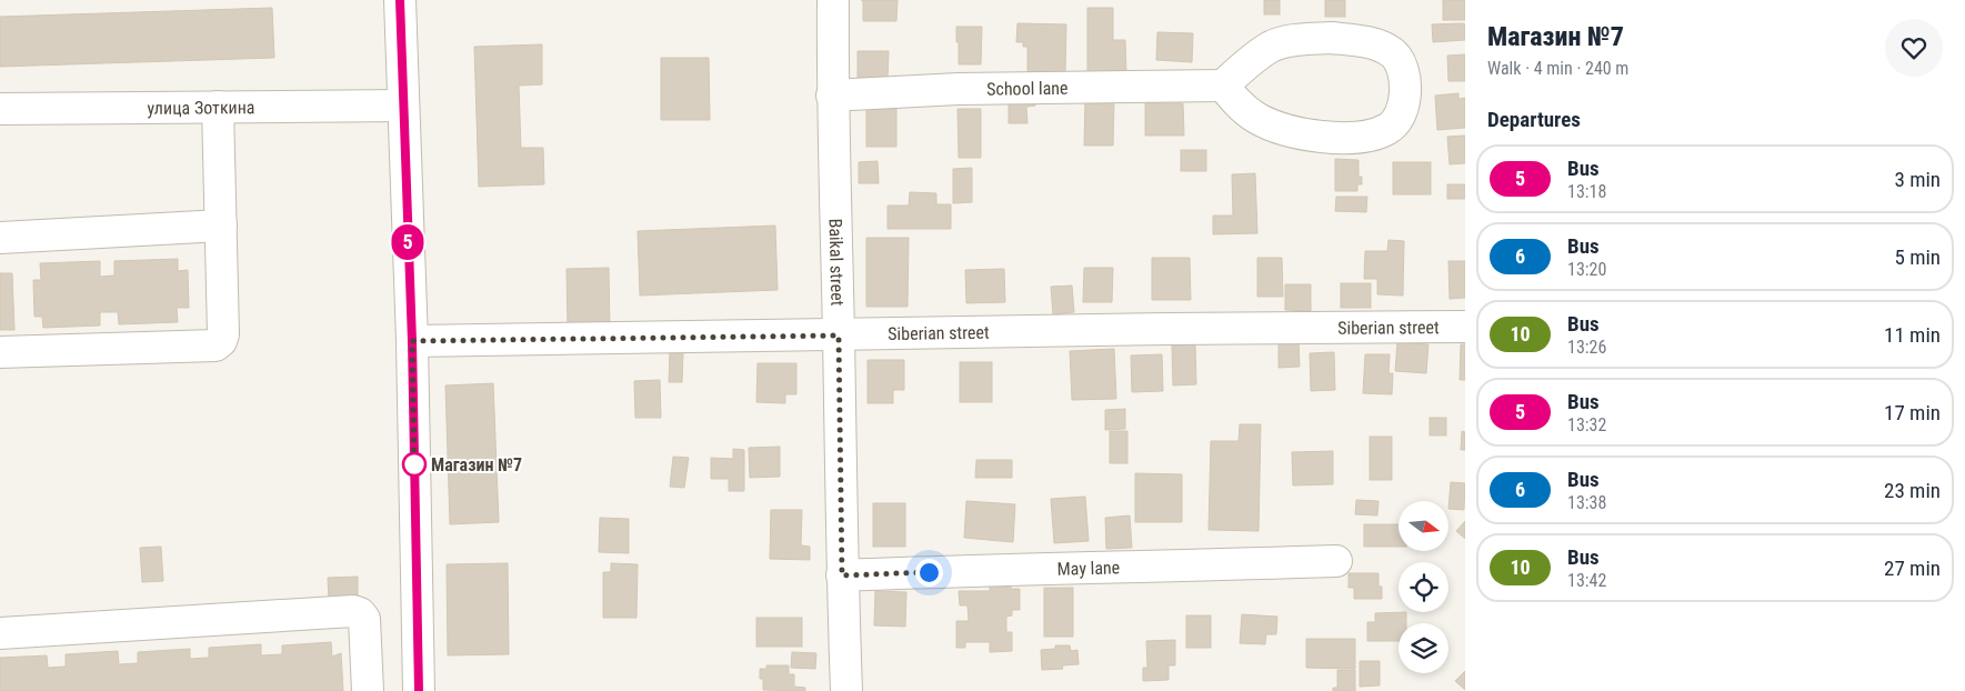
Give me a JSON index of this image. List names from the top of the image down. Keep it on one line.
{"streets":{"street":["School lane","улица Зоткина","Baikal street","Siberian street","May lane"]},"crossings":[["School lane","Baikal street"],["Baikal street","Siberian street"],["Baikal street","May lane"]],"places":["Магазин №7"],"lines":["bus line 5"],"north":"right","page":{"on_map":"5","heading":[["Магазин №7","Walk · 4 min · 240 m"],"Departures"],"list":[{"mark":"5","name":"Bus","note":"13:18","value":"3 min"},{"mark":"6","name":"Bus","note":"13:20","value":"5 min"},{"mark":"10","name":"Bus","note":"13:26","value":"11 min"},{"mark":"5","name":"Bus","note":"13:32","value":"17 min"},{"mark":"6","name":"Bus","note":"13:38","value":"23 min"},{"mark":"10","name":"Bus","note":"13:42","value":"27 min"}]}}
